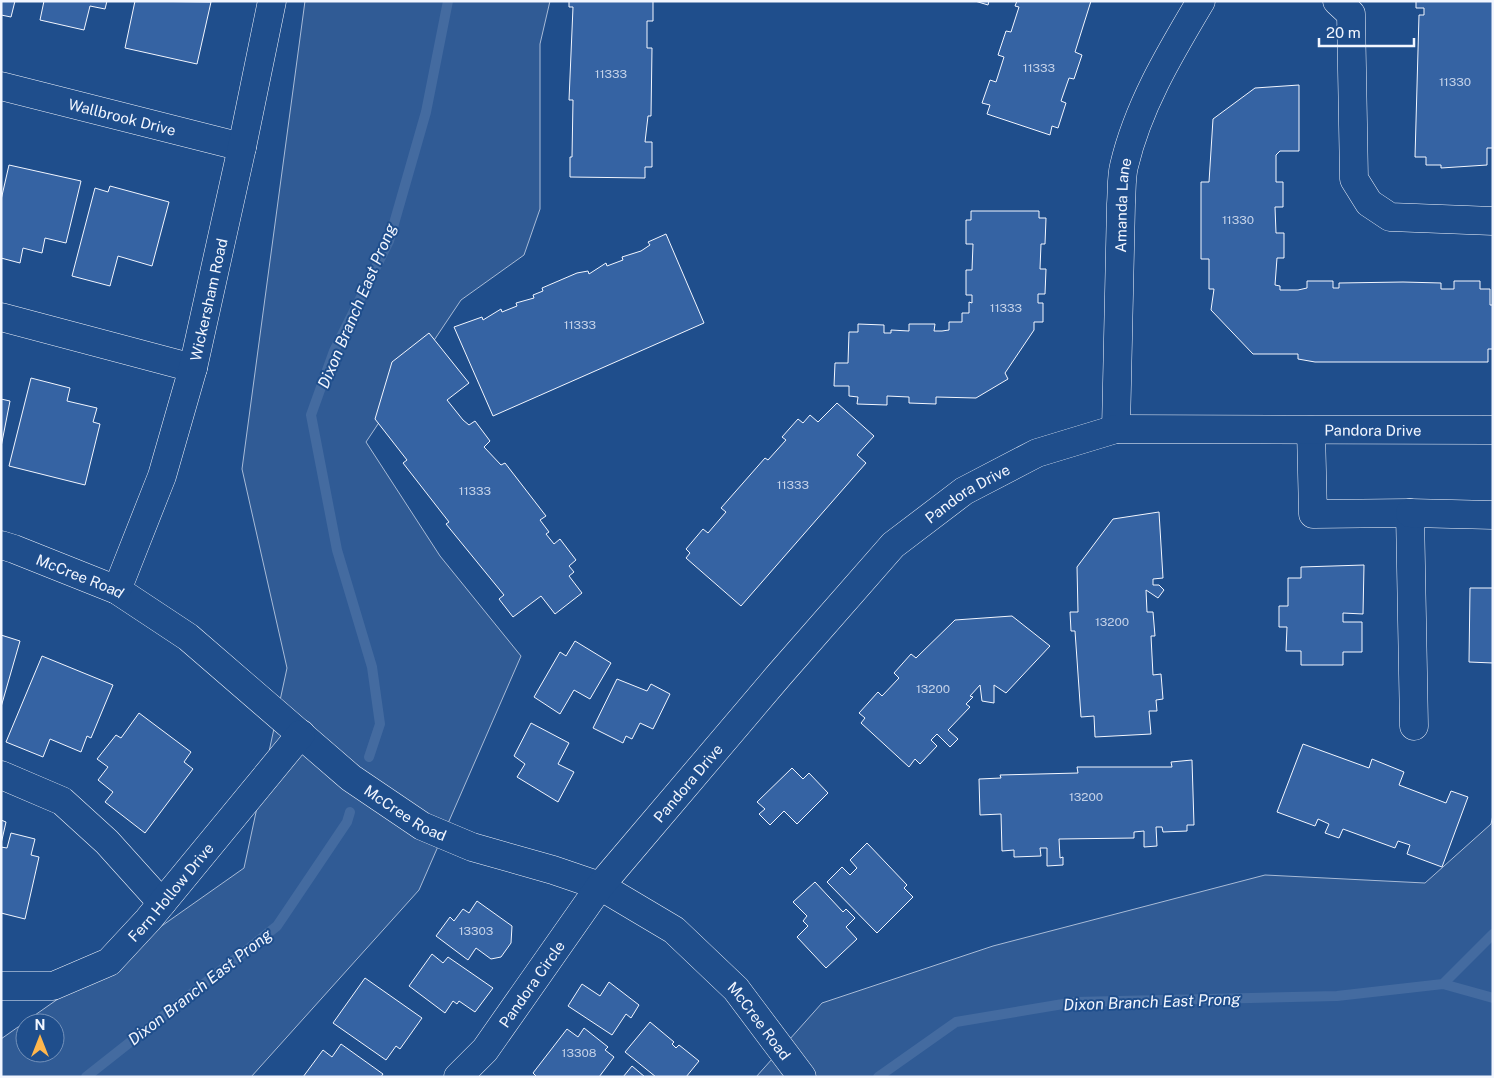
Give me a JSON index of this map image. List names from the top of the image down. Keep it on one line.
{"streets":{"street":["Wallbrook Drive","Amanda Lane","Wickersham Road","Pandora Drive","McCree Road","Fern Hollow Drive","Pandora Circle"]},"crossings":[["Wallbrook Drive","Wickersham Road"],["Amanda Lane","Pandora Drive"],["Wickersham Road","McCree Road"],["Pandora Drive","McCree Road"],["Pandora Drive","Pandora Circle"],["McCree Road","Fern Hollow Drive"],["McCree Road","Pandora Circle"]],"water":["Dixon Branch East Prong"],"house_numbers":["11333","11333","11330","11330","11333","11333","11333","11333","13200","13200","13200","13303","13308"],"scale_bar":"20 m","north":"top"}
